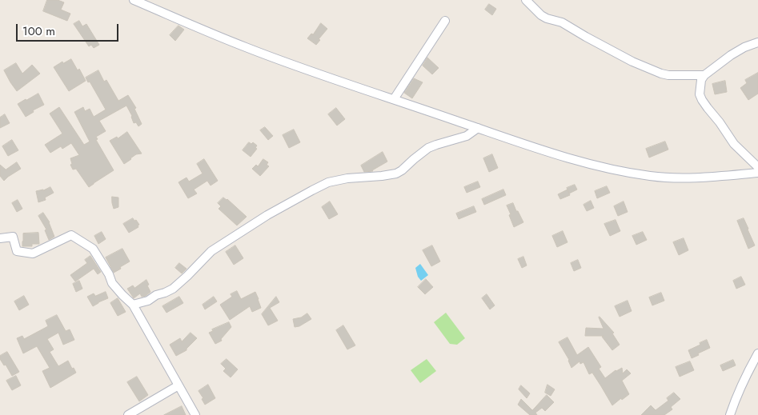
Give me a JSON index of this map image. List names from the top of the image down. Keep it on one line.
{"scale_bar":"100 m"}
